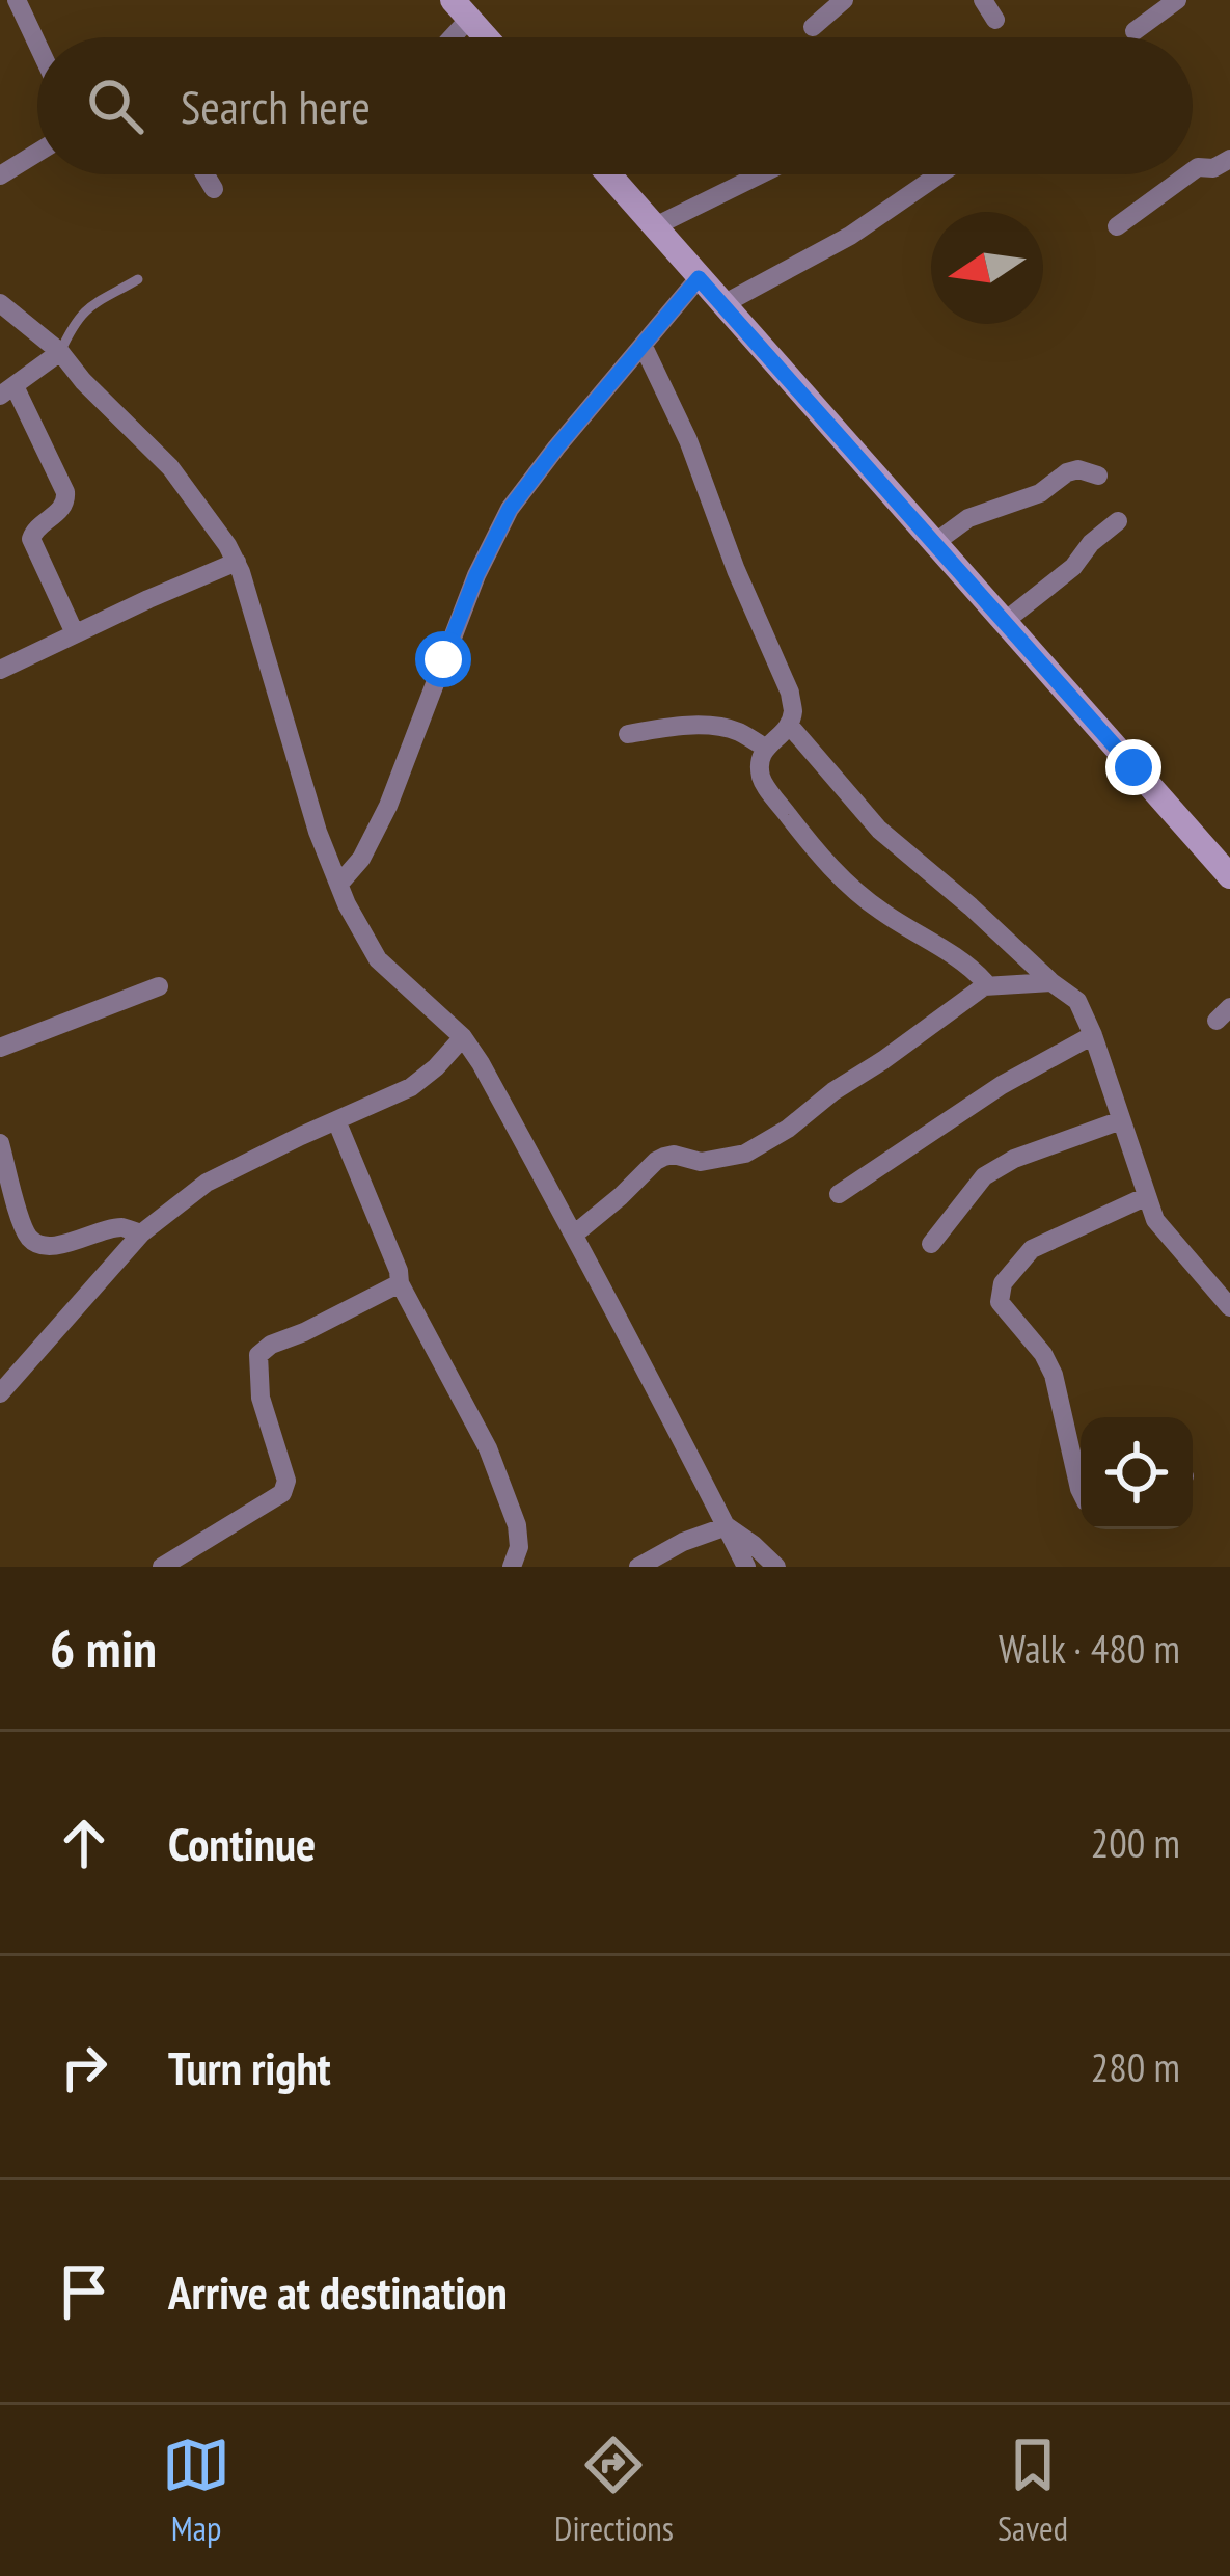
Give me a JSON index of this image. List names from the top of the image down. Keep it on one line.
{"north":"left","page":{"search":"Search here","heading":["6 min","Walk · 480 m"],"list":[["Continue","200 m"],["Turn right","280 m"],"Arrive at destination"],"nav":["Map","Directions","Saved"]}}
